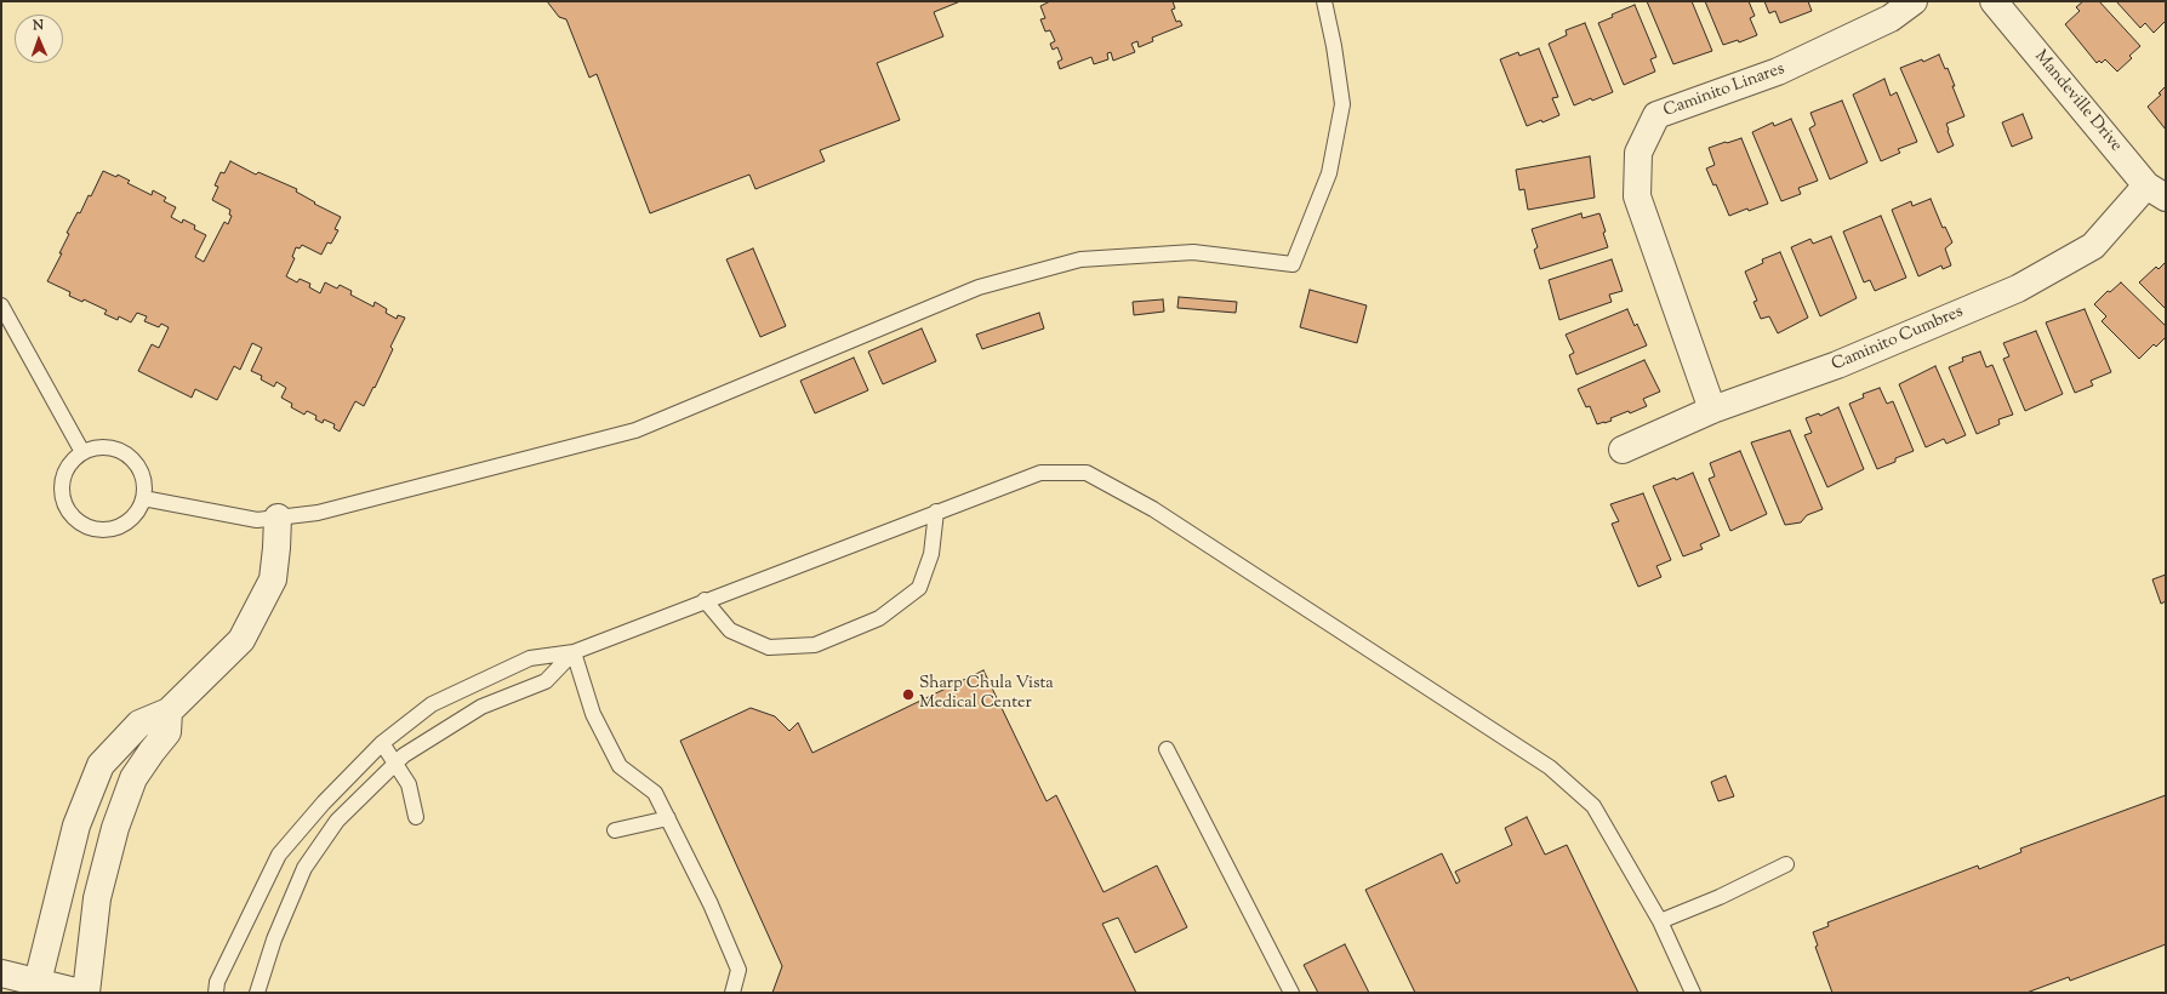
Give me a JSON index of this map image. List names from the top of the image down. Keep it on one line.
{"streets":{"street":["Caminito Linares","Mandeville Drive","Caminito Cumbres"]},"crossings":[["Caminito Linares","Caminito Cumbres"],["Mandeville Drive","Caminito Cumbres"]],"places":["Sharp Chula Vista Medical Center"],"north":"top"}
